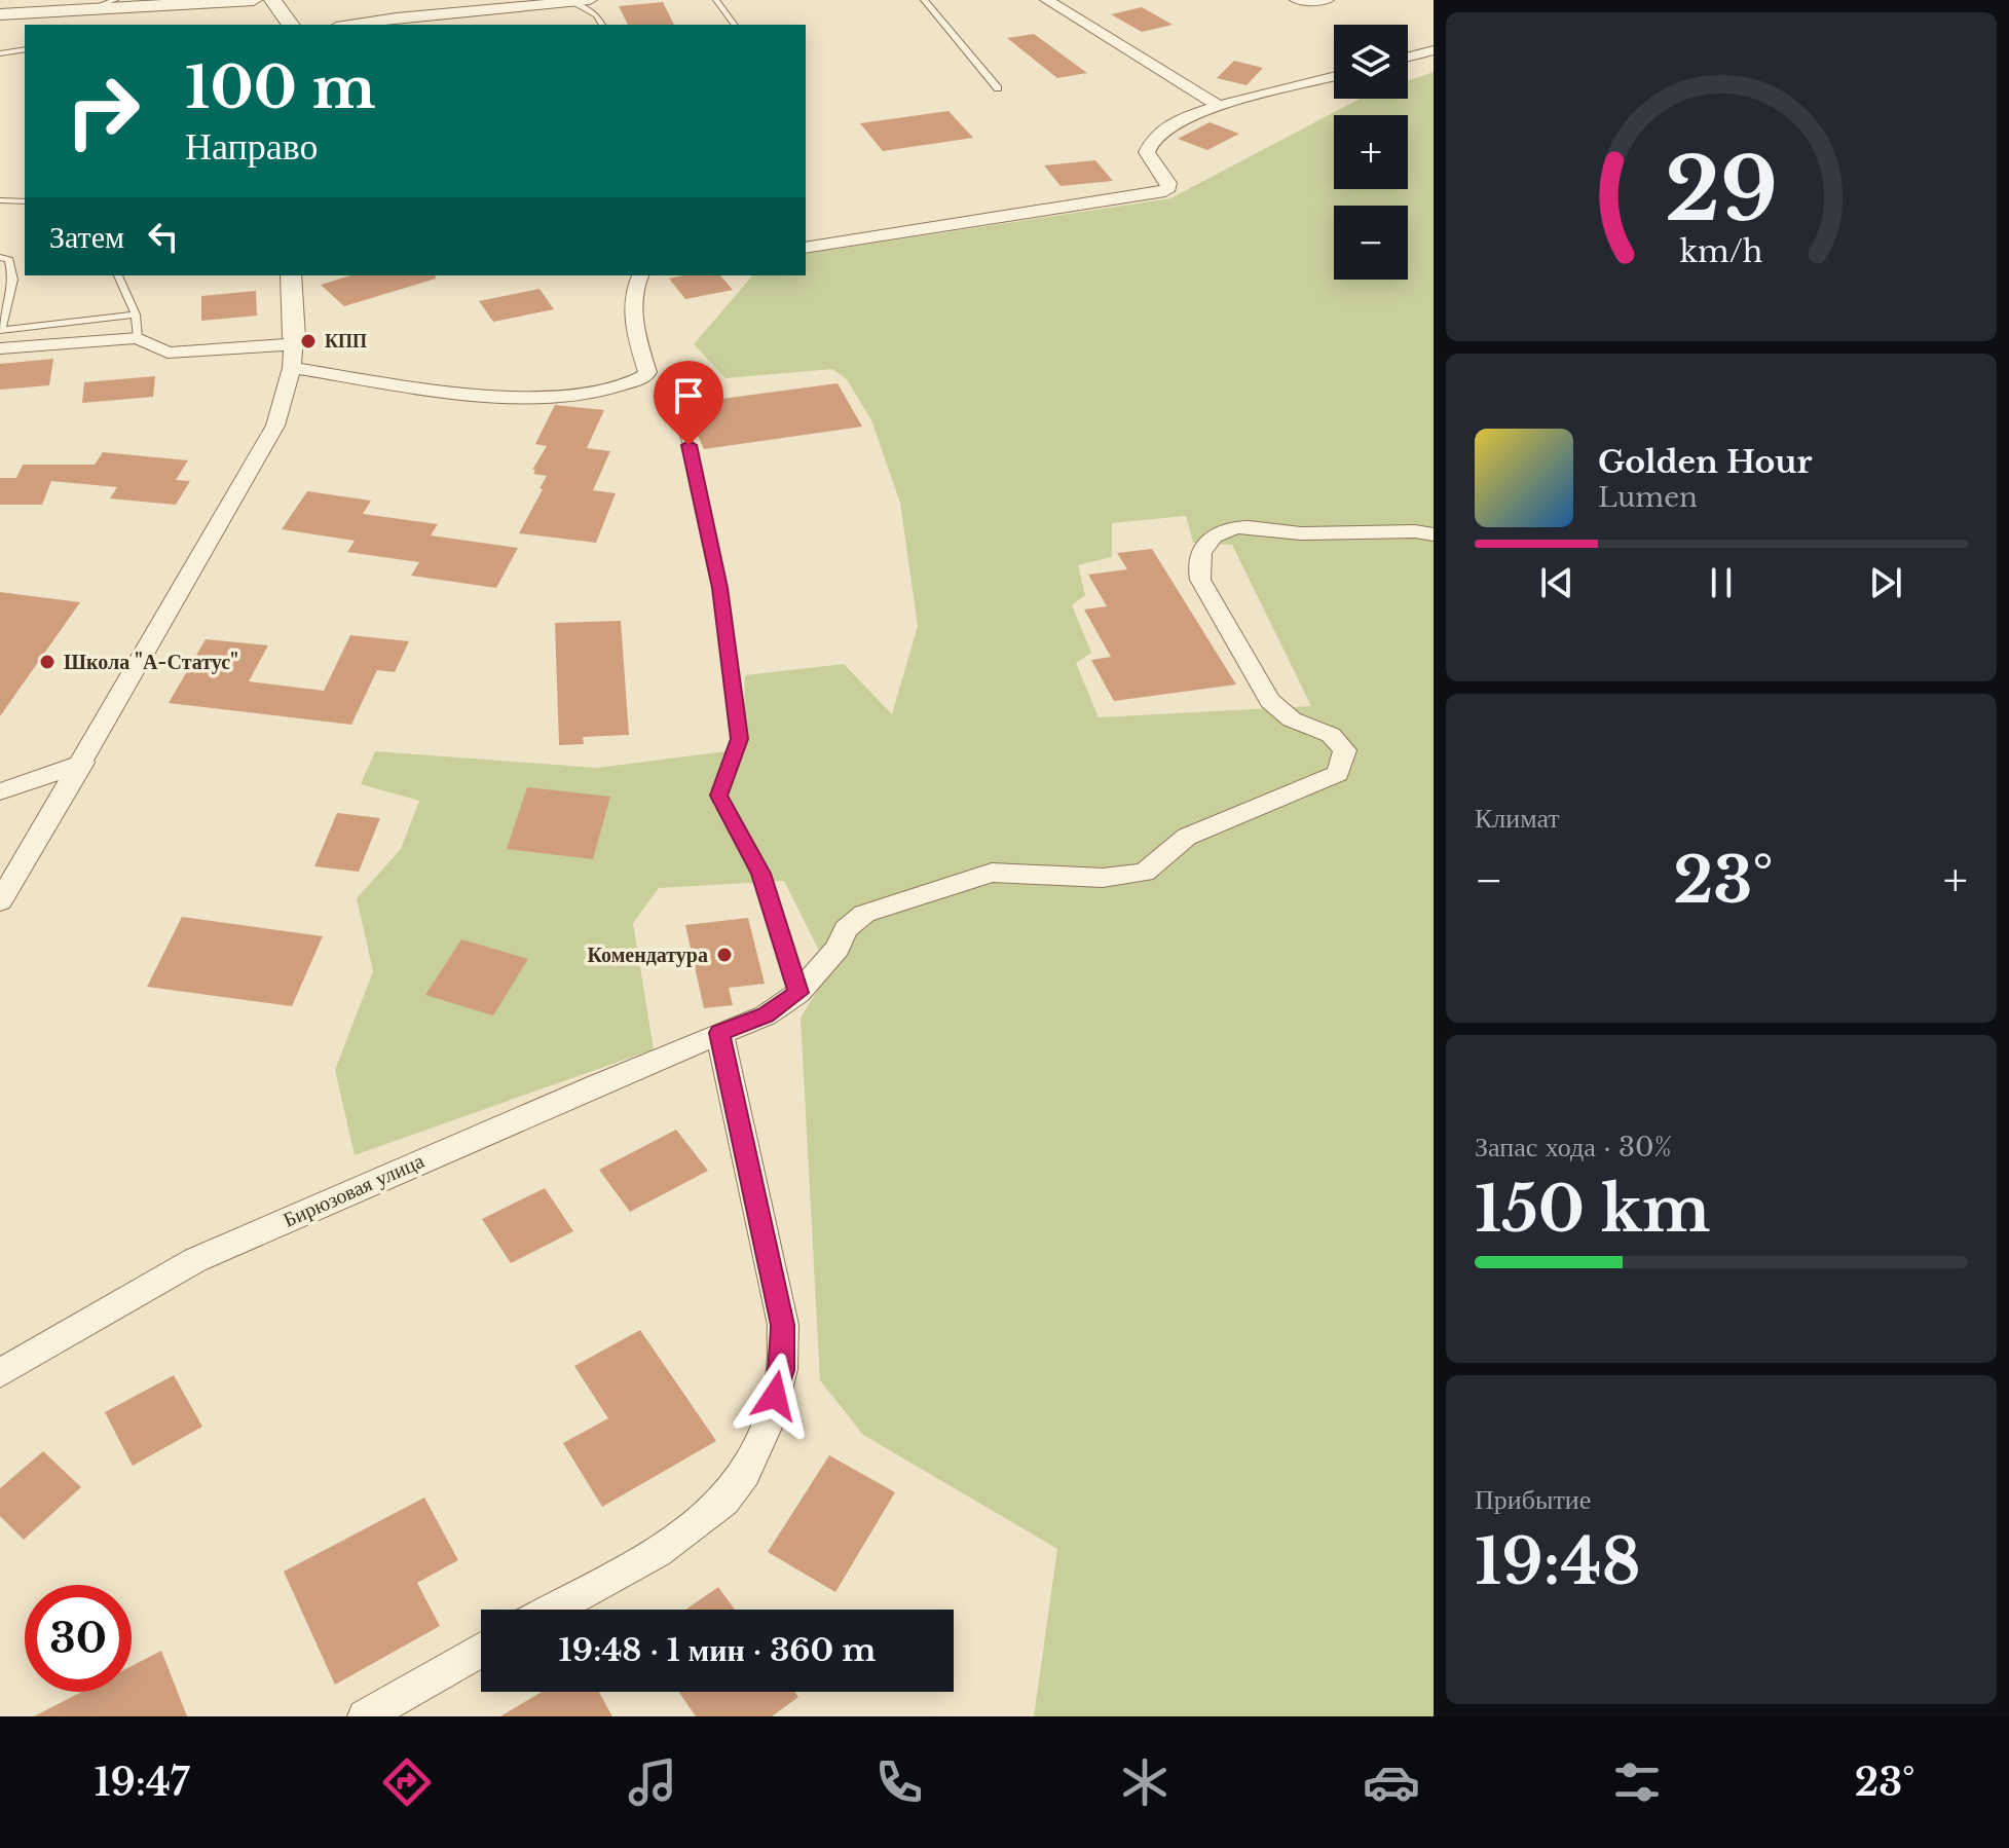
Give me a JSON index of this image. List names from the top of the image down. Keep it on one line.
{"streets":{"street":["Бирюзовая улица"]},"places":["КПП","Школа \"А-Статус\"","Комендатура"],"page":{"map_buttons":["+","−"],"turn":["100 m","Направо"],"then":"Затем","song":["Golden Hour","Lumen"],"tile":["Климат",["Запас хода · 30%","150 km"],["Прибытие","19:48"]],"heat":["−","23°","+"],"limit":"30","trip":"19:48 · 1 мин · 360 m","tabs":["19:47","23°"],"gauge":["29","km/h"]}}
